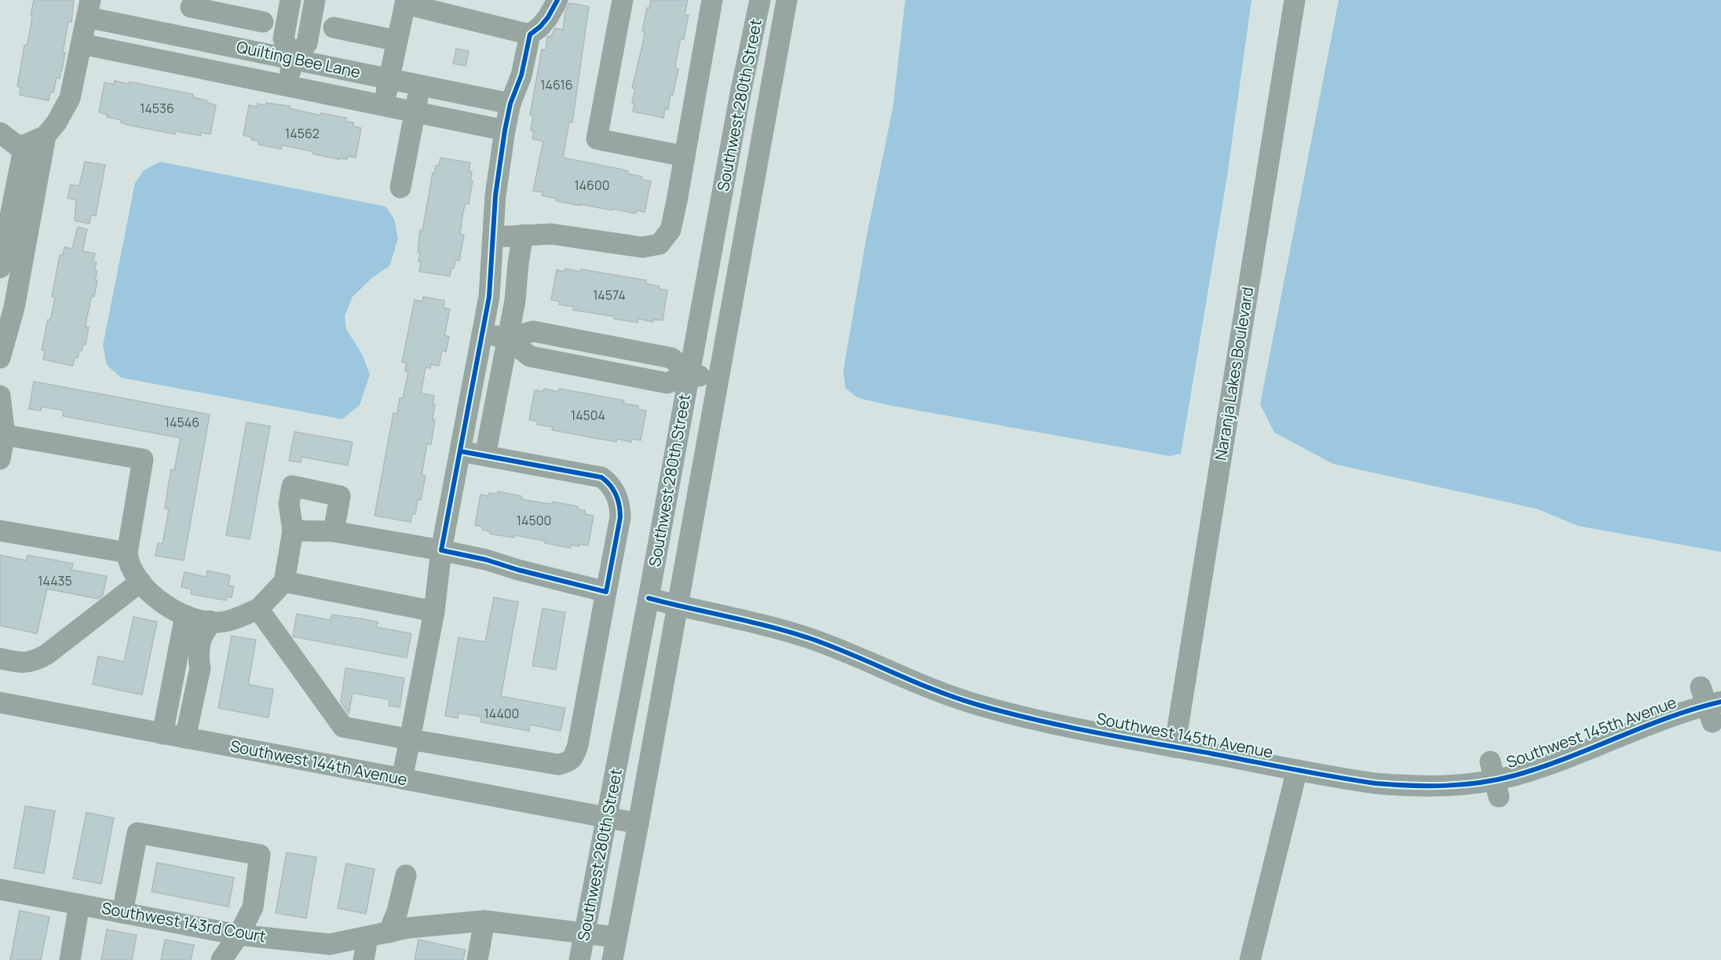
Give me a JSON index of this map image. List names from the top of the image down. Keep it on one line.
{"streets":{"street":["Quilting Bee Lane","Southwest 280th Street","Naranja Lakes Boulevard","Southwest 145th Avenue","Southwest 144th Avenue","Southwest 143rd Court"]},"crossings":[["Southwest 280th Street","Southwest 145th Avenue"],["Southwest 280th Street","Southwest 144th Avenue"],["Southwest 280th Street","Southwest 143rd Court"],["Naranja Lakes Boulevard","Southwest 145th Avenue"]],"house_numbers":["14616","14536","14562","14600","14574","14504","14546","14500","14435","14400"]}
